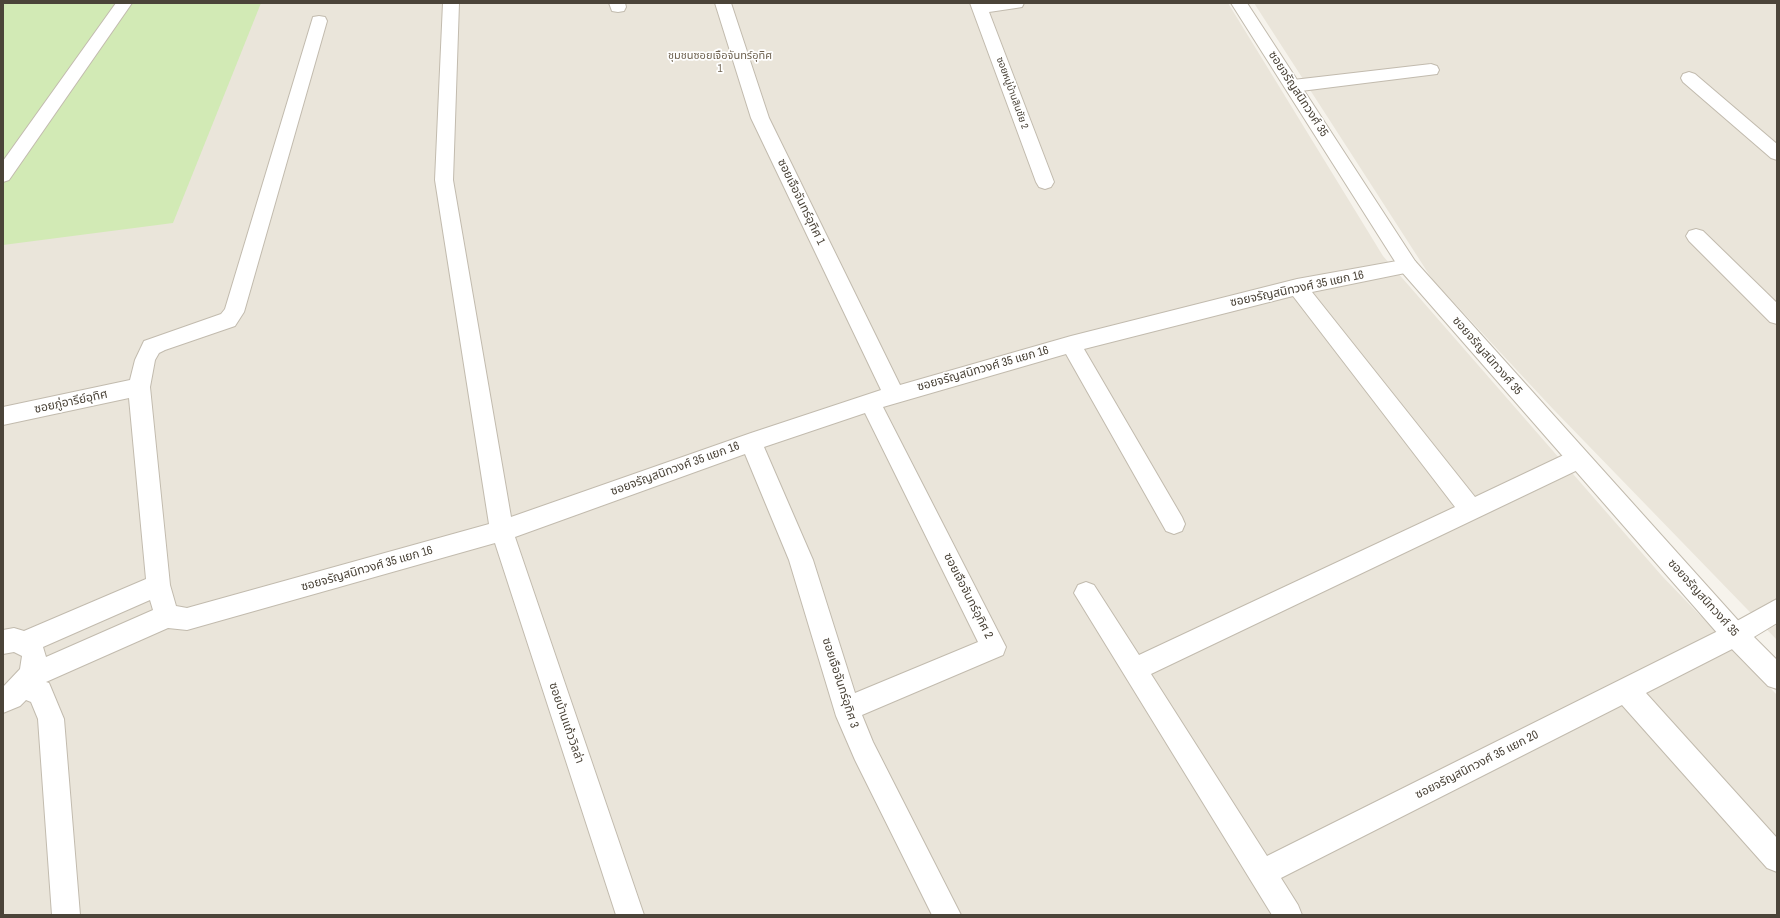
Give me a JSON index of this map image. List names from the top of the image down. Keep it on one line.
{"streets":{"street":["ซอยหมู่บ้านสินชัย 2","ซอยจรัญสนิทวงศ์ 35","ซอยเจือจันทร์อุทิศ 1","ซอยจรัญสนิทวงศ์ 35 แยก 16","ซอยภู่อารีย์อุทิศ","ซอยเจือจันทร์อุทิศ 2","ซอยเจือจันทร์อุทิศ 3","ซอยบ้านแก้ววิลล่า","ซอยจรัญสนิทวงศ์ 35 แยก 20"]},"crossings":[["ซอยจรัญสนิทวงศ์ 35","ซอยจรัญสนิทวงศ์ 35 แยก 16"],["ซอยจรัญสนิทวงศ์ 35","ซอยจรัญสนิทวงศ์ 35 แยก 20"],["ซอยเจือจันทร์อุทิศ 1","ซอยจรัญสนิทวงศ์ 35 แยก 16"],["ซอยจรัญสนิทวงศ์ 35 แยก 16","ซอยเจือจันทร์อุทิศ 2"],["ซอยจรัญสนิทวงศ์ 35 แยก 16","ซอยเจือจันทร์อุทิศ 3"],["ซอยจรัญสนิทวงศ์ 35 แยก 16","ซอยบ้านแก้ววิลล่า"],["ซอยเจือจันทร์อุทิศ 2","ซอยเจือจันทร์อุทิศ 3"]],"districts":["ชุมชนซอยเจือจันทร์อุทิศ 1"]}
